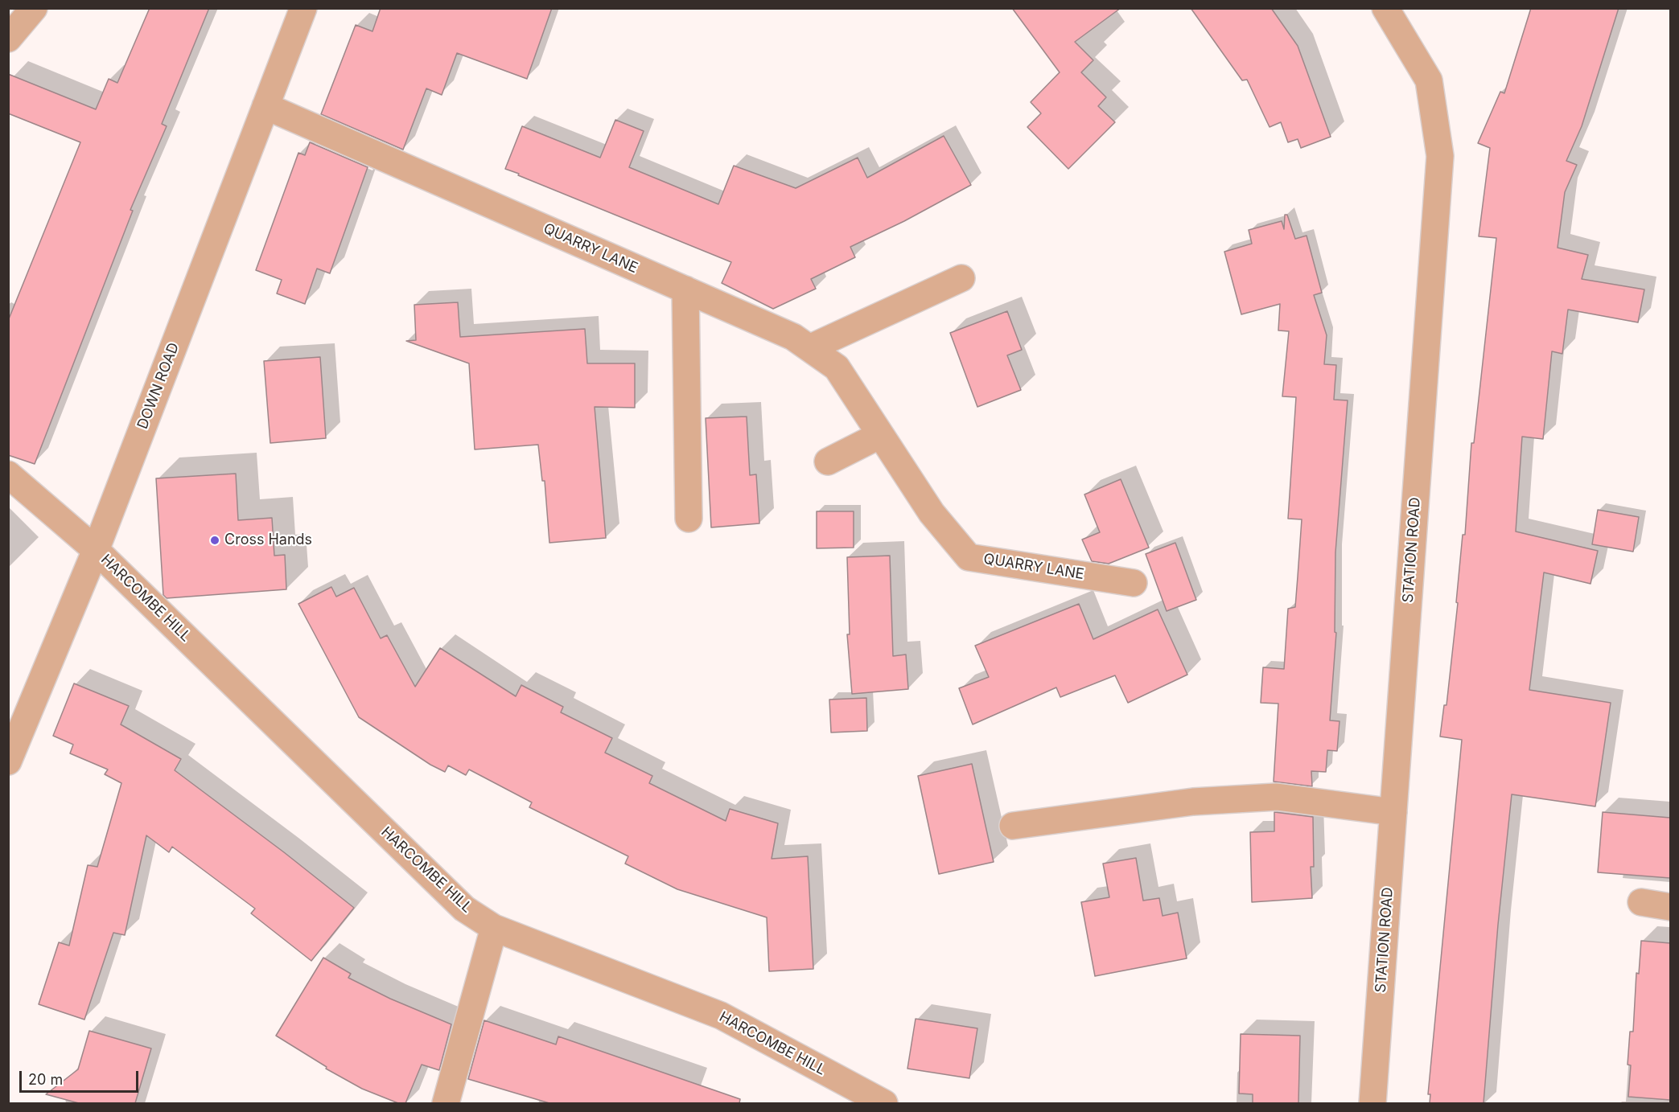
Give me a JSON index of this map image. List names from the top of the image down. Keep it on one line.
{"streets":{"street":["QUARRY LANE","DOWN ROAD","STATION ROAD","HARCOMBE HILL"]},"crossings":[["QUARRY LANE","DOWN ROAD"],["DOWN ROAD","HARCOMBE HILL"]],"places":["Cross Hands"],"scale_bar":"20 m"}
